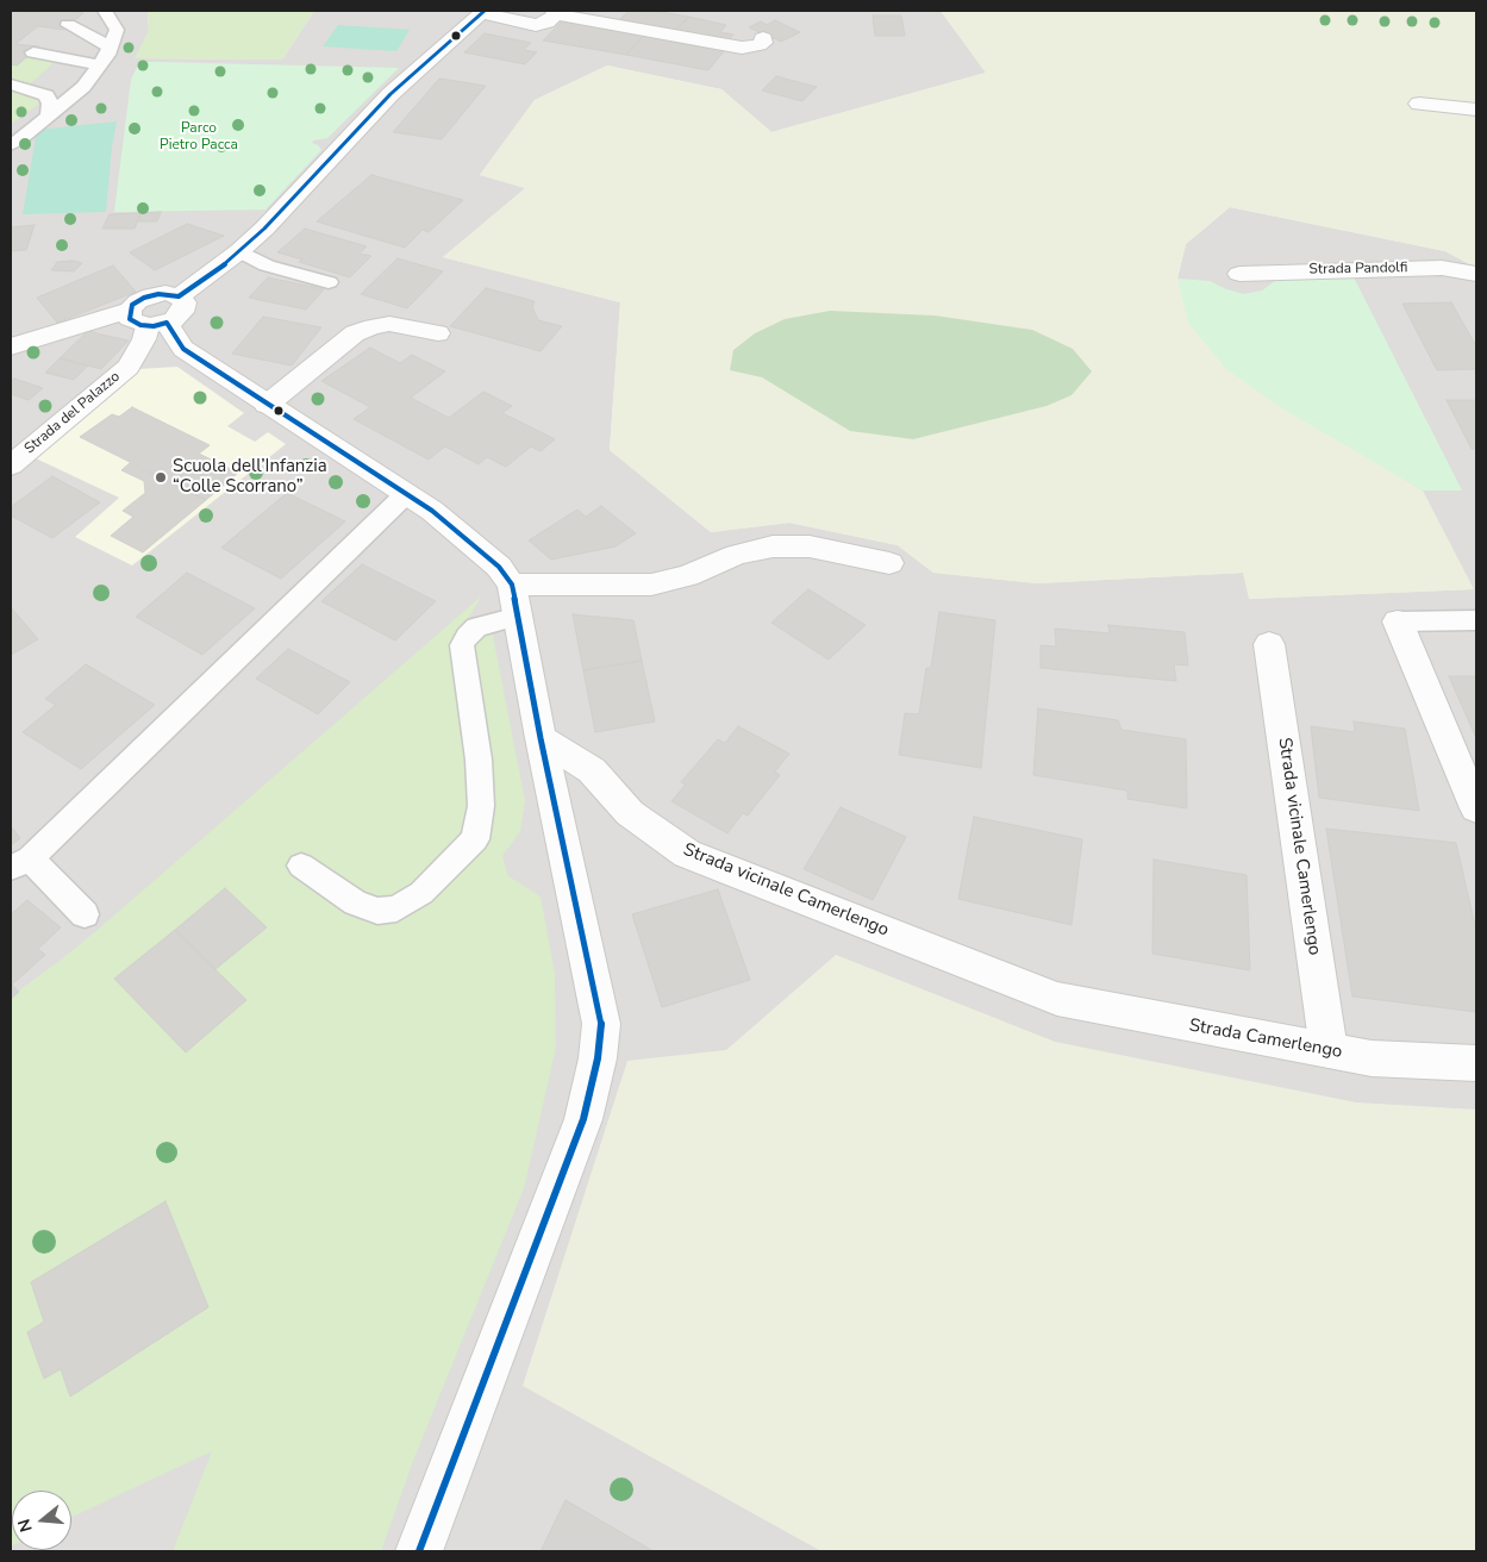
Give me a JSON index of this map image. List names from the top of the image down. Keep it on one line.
{"streets":{"street":["Strada Pandolfi","Strada del Palazzo","Strada vicinale Camerlengo","Strada Camerlengo"]},"crossings":[["Strada vicinale Camerlengo","Strada Camerlengo"]],"parks":["Parco Pietro Pacca"],"places":["Scuola dell’Infanzia “Colle Scorrano”"],"north":"left"}
